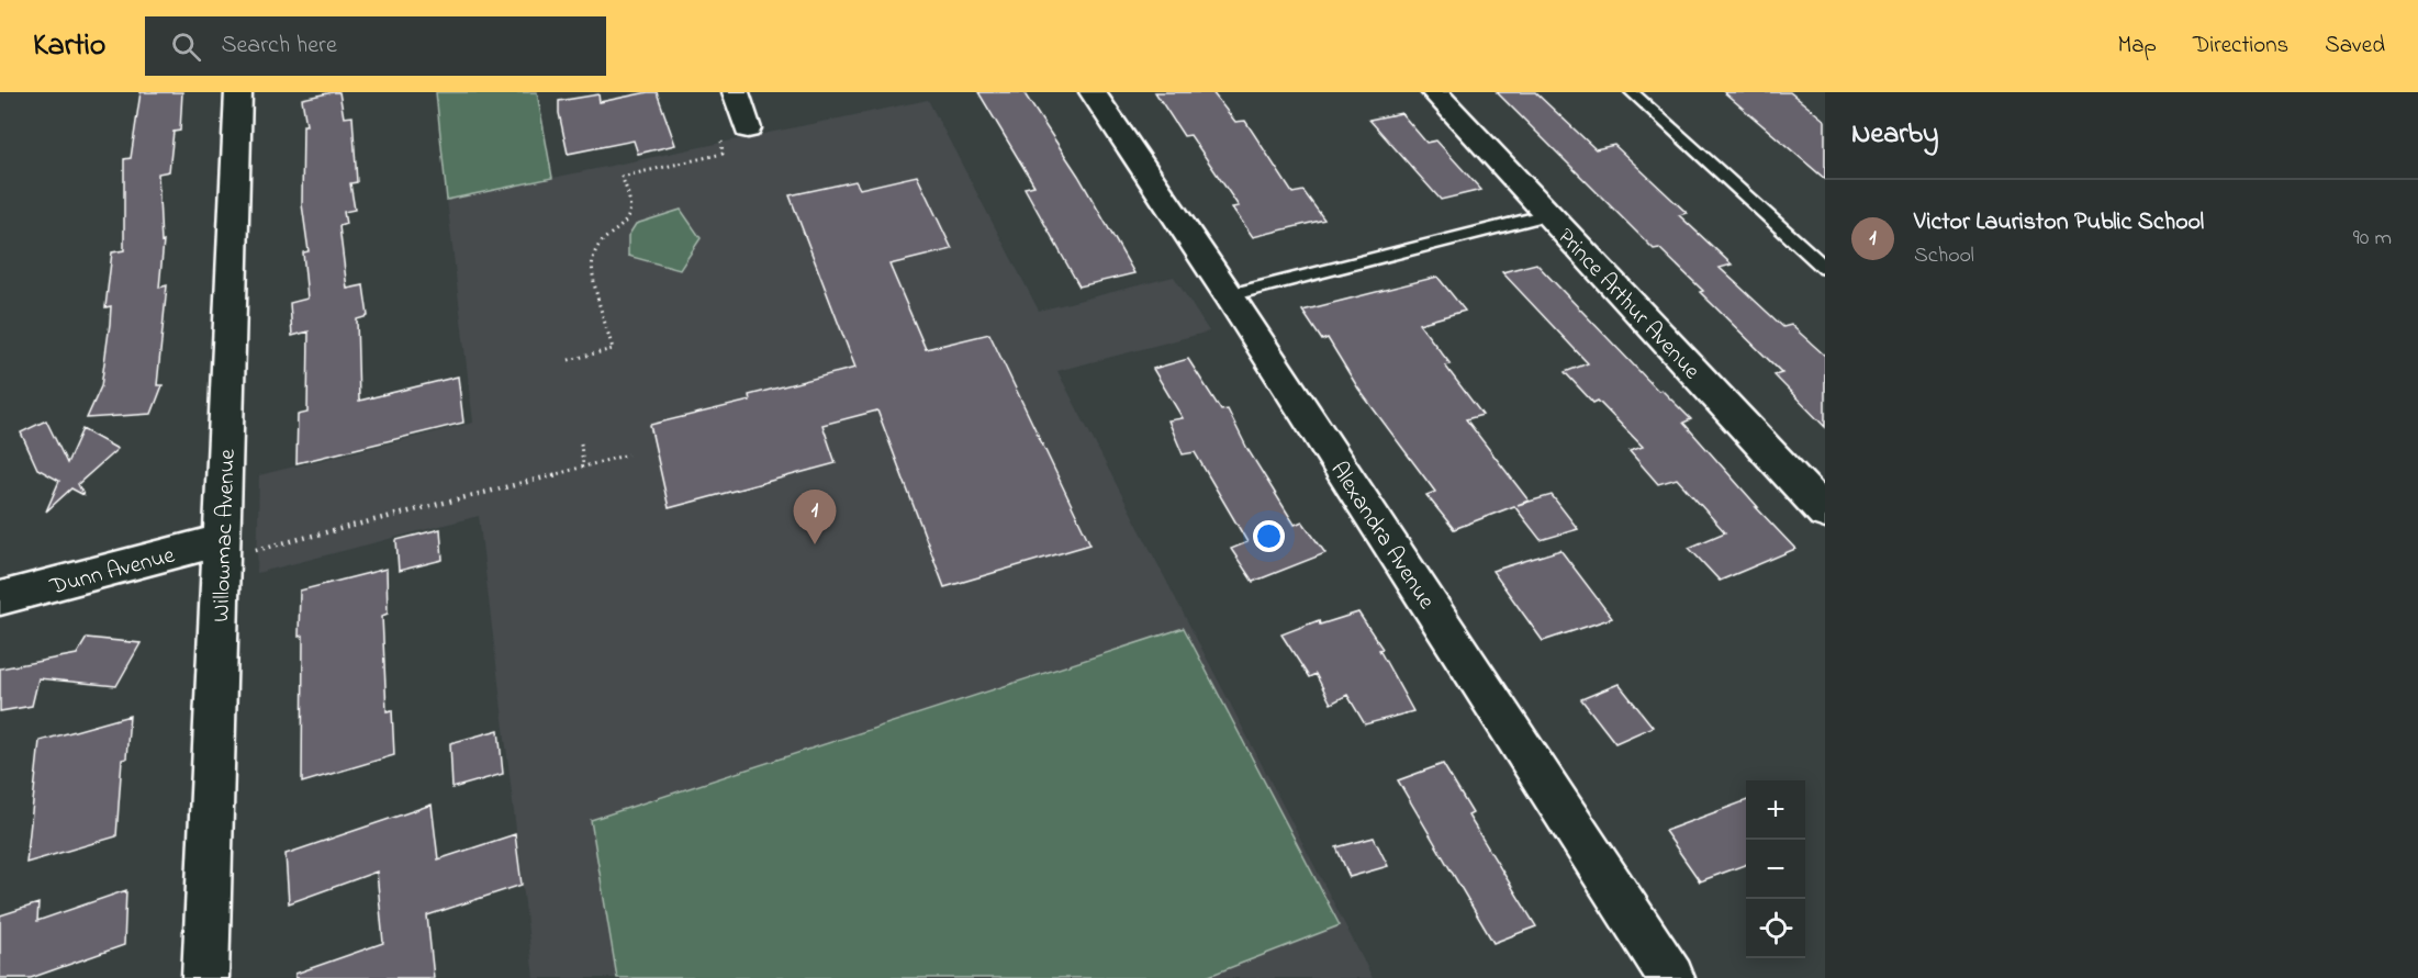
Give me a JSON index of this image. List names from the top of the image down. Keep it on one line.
{"streets":{"street":["Prince Arthur Avenue","Alexandra Avenue","Willowmac Avenue","Dunn Avenue"]},"crossings":[["Willowmac Avenue","Dunn Avenue"]],"page":{"header":"Kartio","search":"Search here","nav":["Map","Directions","Saved"],"heading":"Nearby","list":[{"mark":"1","name":"Victor Lauriston Public School","note":"School","value":"90 m"}],"pins":"1","map_buttons":["+","−"]}}
